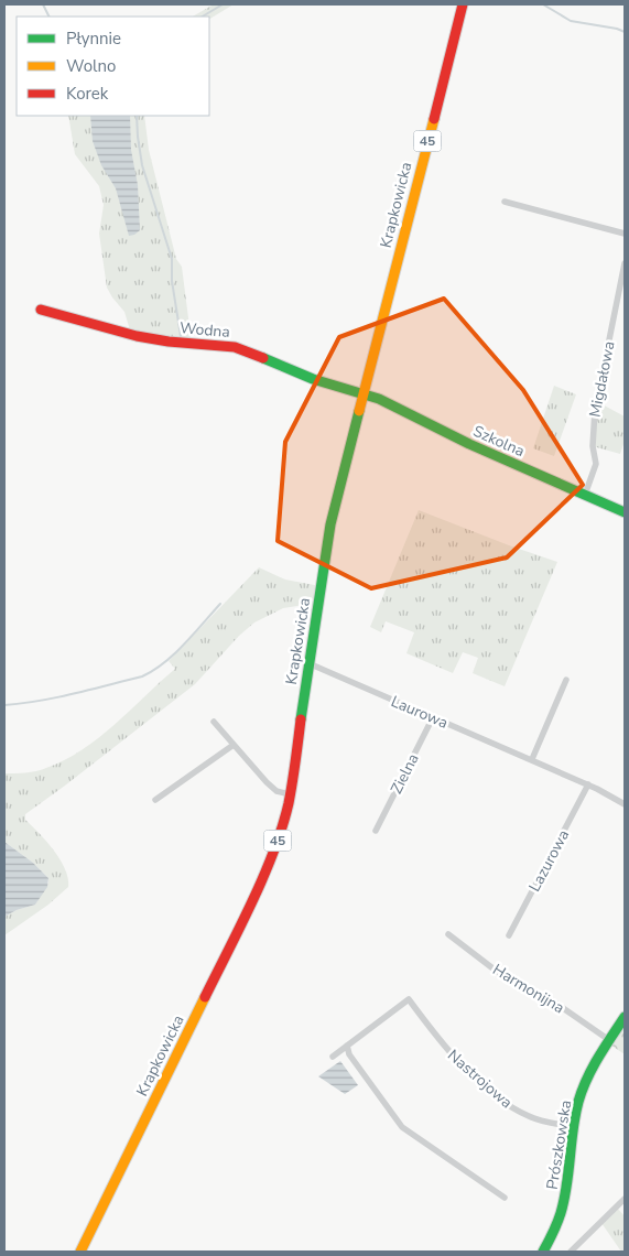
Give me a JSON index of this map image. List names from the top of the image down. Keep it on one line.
{"streets":{"main road":["45","Krapkowicka","Wodna","Szkolna","Prószkowska"],"street":["Migdałowa","Laurowa","Zielna","Lazurowa","Harmonijna","Nastrojowa"]},"crossings":[["Krapkowicka","Wodna"],["Krapkowicka","Szkolna"],["Krapkowicka","Laurowa"],["Wodna","Szkolna"],["Migdałowa","Szkolna"],["Laurowa","Zielna"],["Laurowa","Lazurowa"],["Harmonijna","Prószkowska"],["Nastrojowa","Prószkowska"]],"legend":["Płynnie","Wolno","Korek"]}
